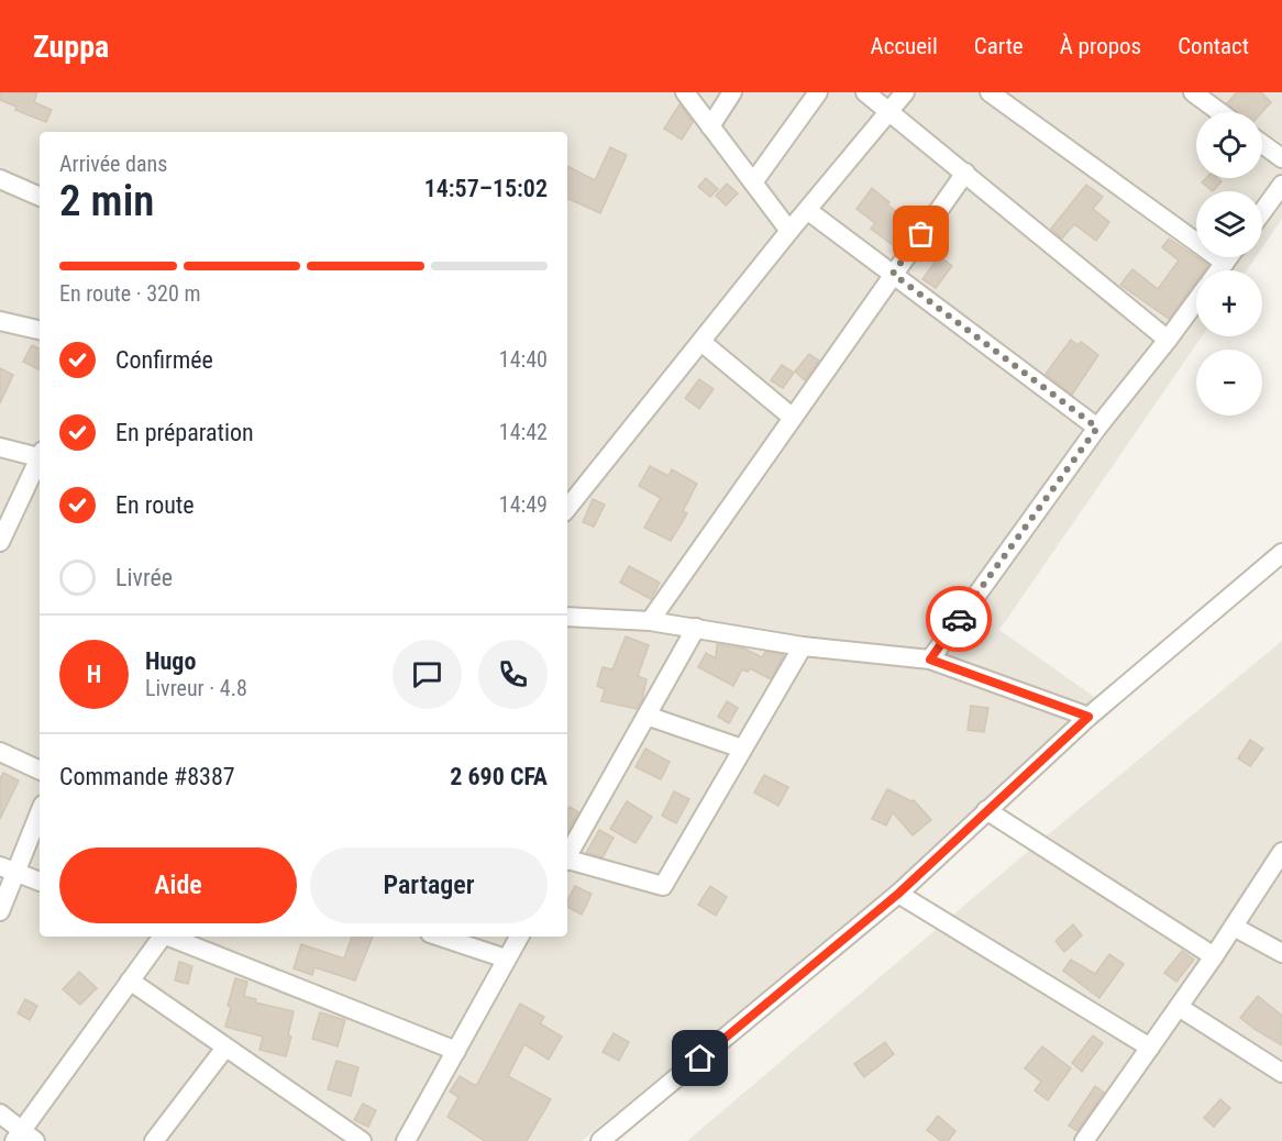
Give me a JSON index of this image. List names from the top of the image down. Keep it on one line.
{"page":{"header":"Zuppa","nav":["Accueil","Carte","À propos","Contact"],"map_buttons":["+","−"],"heading":["2 min","Arrivée dans","14:57–15:02"],"panel":["Hugo","Livreur · 4.8","Commande #8387","2 690 CFA"],"bar":"En route · 320 m","list":[["Confirmée","14:40"],["En préparation","14:42"],["En route","14:49"],"Livrée"],"round":"H","buttons":["Aide","Partager"]}}
